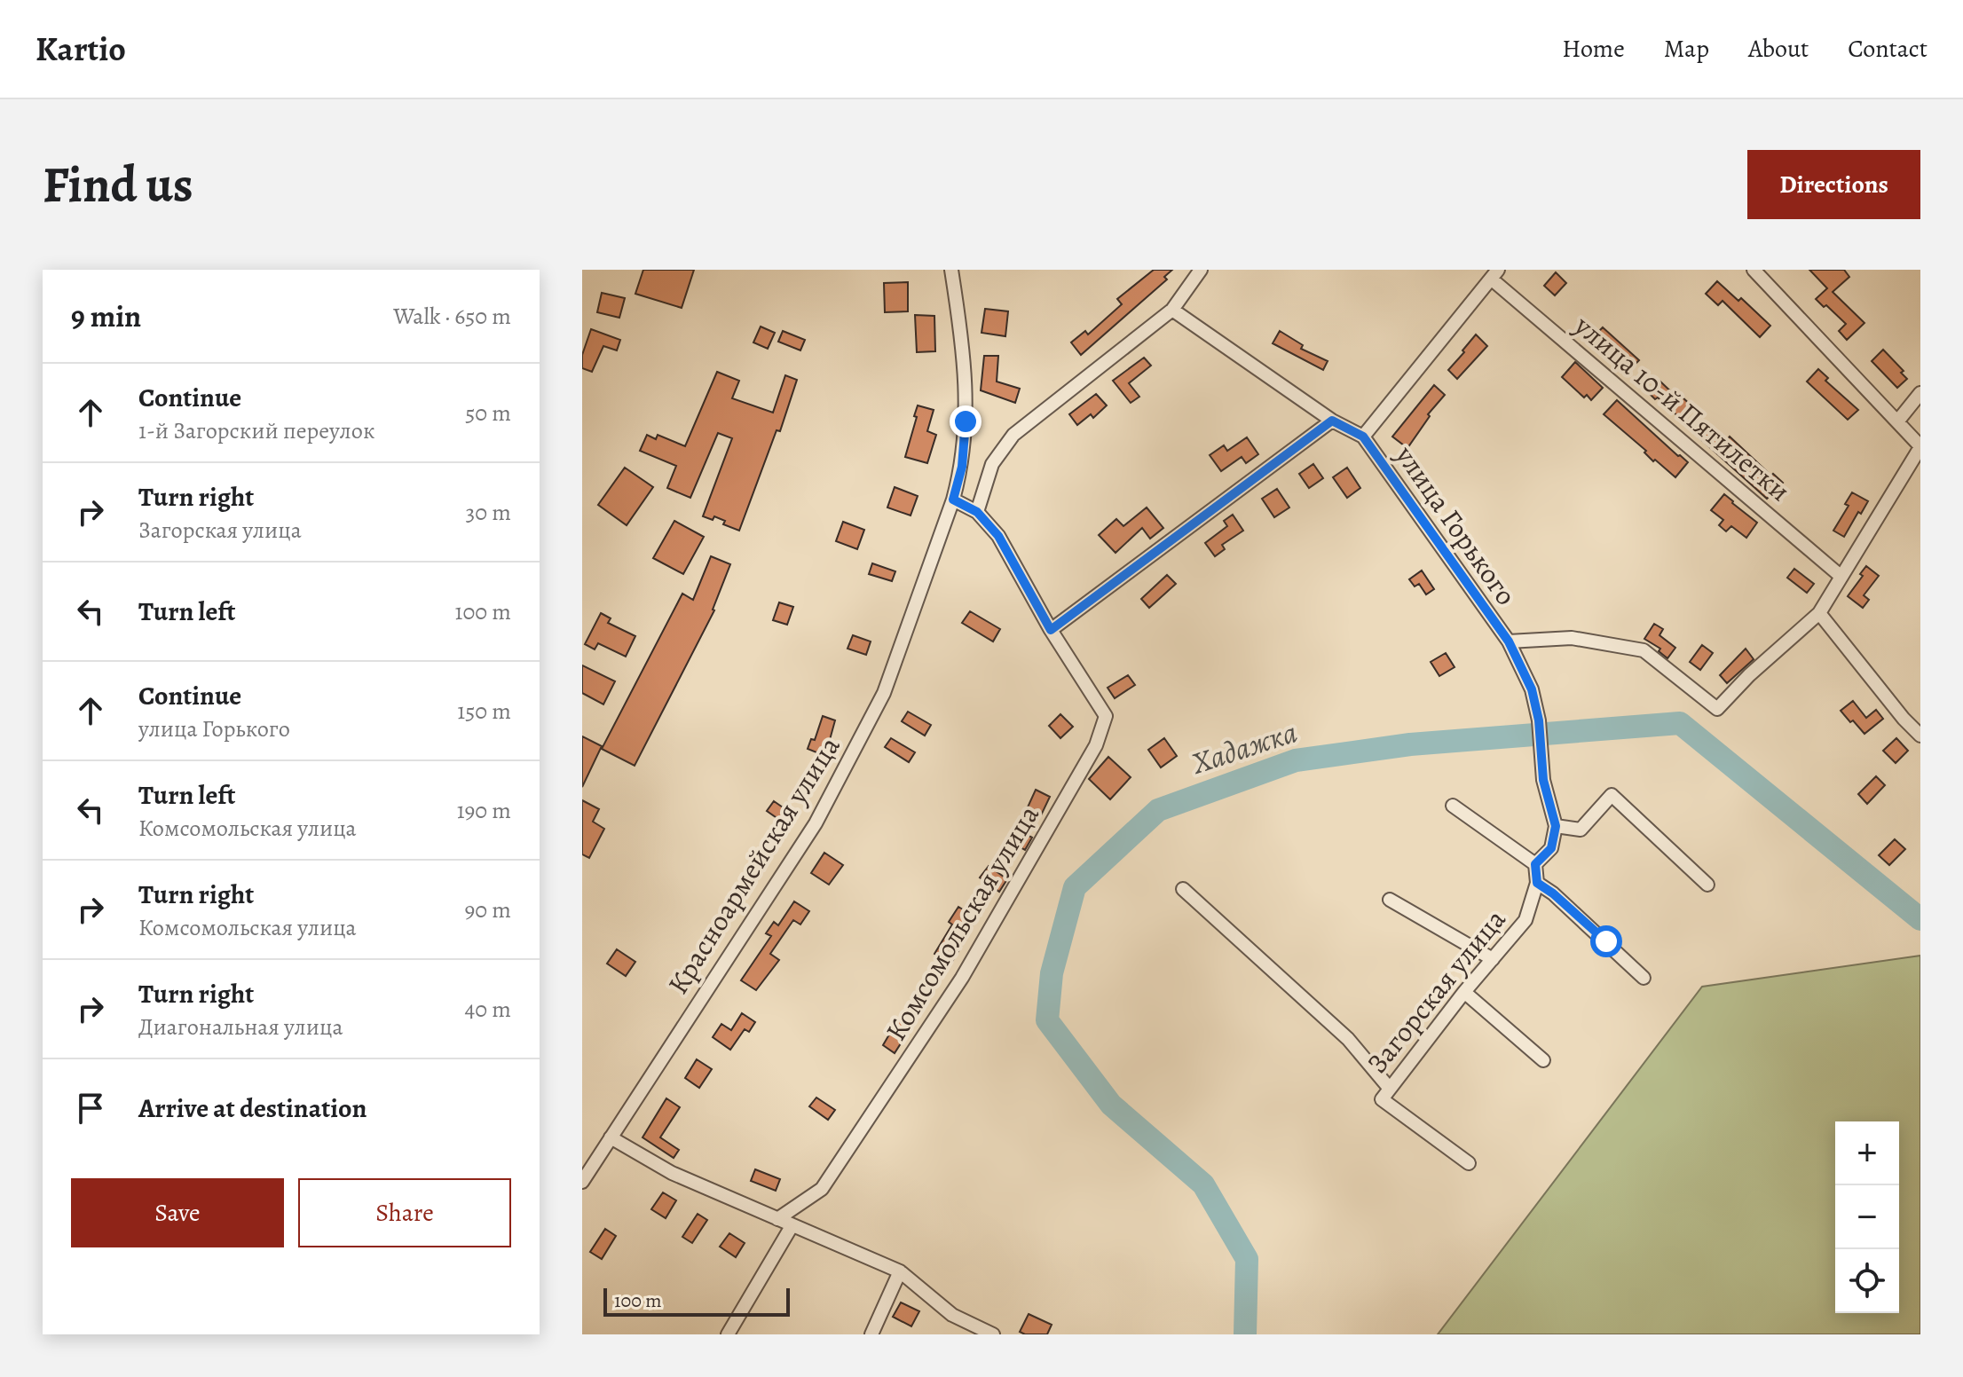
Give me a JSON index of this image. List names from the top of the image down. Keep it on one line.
{"streets":{"street":["улица 10-й Пятилетки","улица Горького","Красноармейская улица","Комсомольская улица","Загорская улица"]},"water":["Хадажка"],"scale_bar":"100 m","page":{"header":"Kartio","nav":["Home","Map","About","Contact"],"buttons":["Directions",["Save","Share"]],"title":"Find us","heading":["9 min","Walk · 650 m"],"list":[["Continue","1-й Загорский переулок","50 m"],["Turn right","Загорская улица","30 m"],["Turn left","100 m"],["Continue","улица Горького","150 m"],["Turn left","Комсомольская улица","190 m"],["Turn right","Комсомольская улица","90 m"],["Turn right","Диагональная улица","40 m"],"Arrive at destination"],"map_buttons":["+","−"],"scale":"100 m"}}
